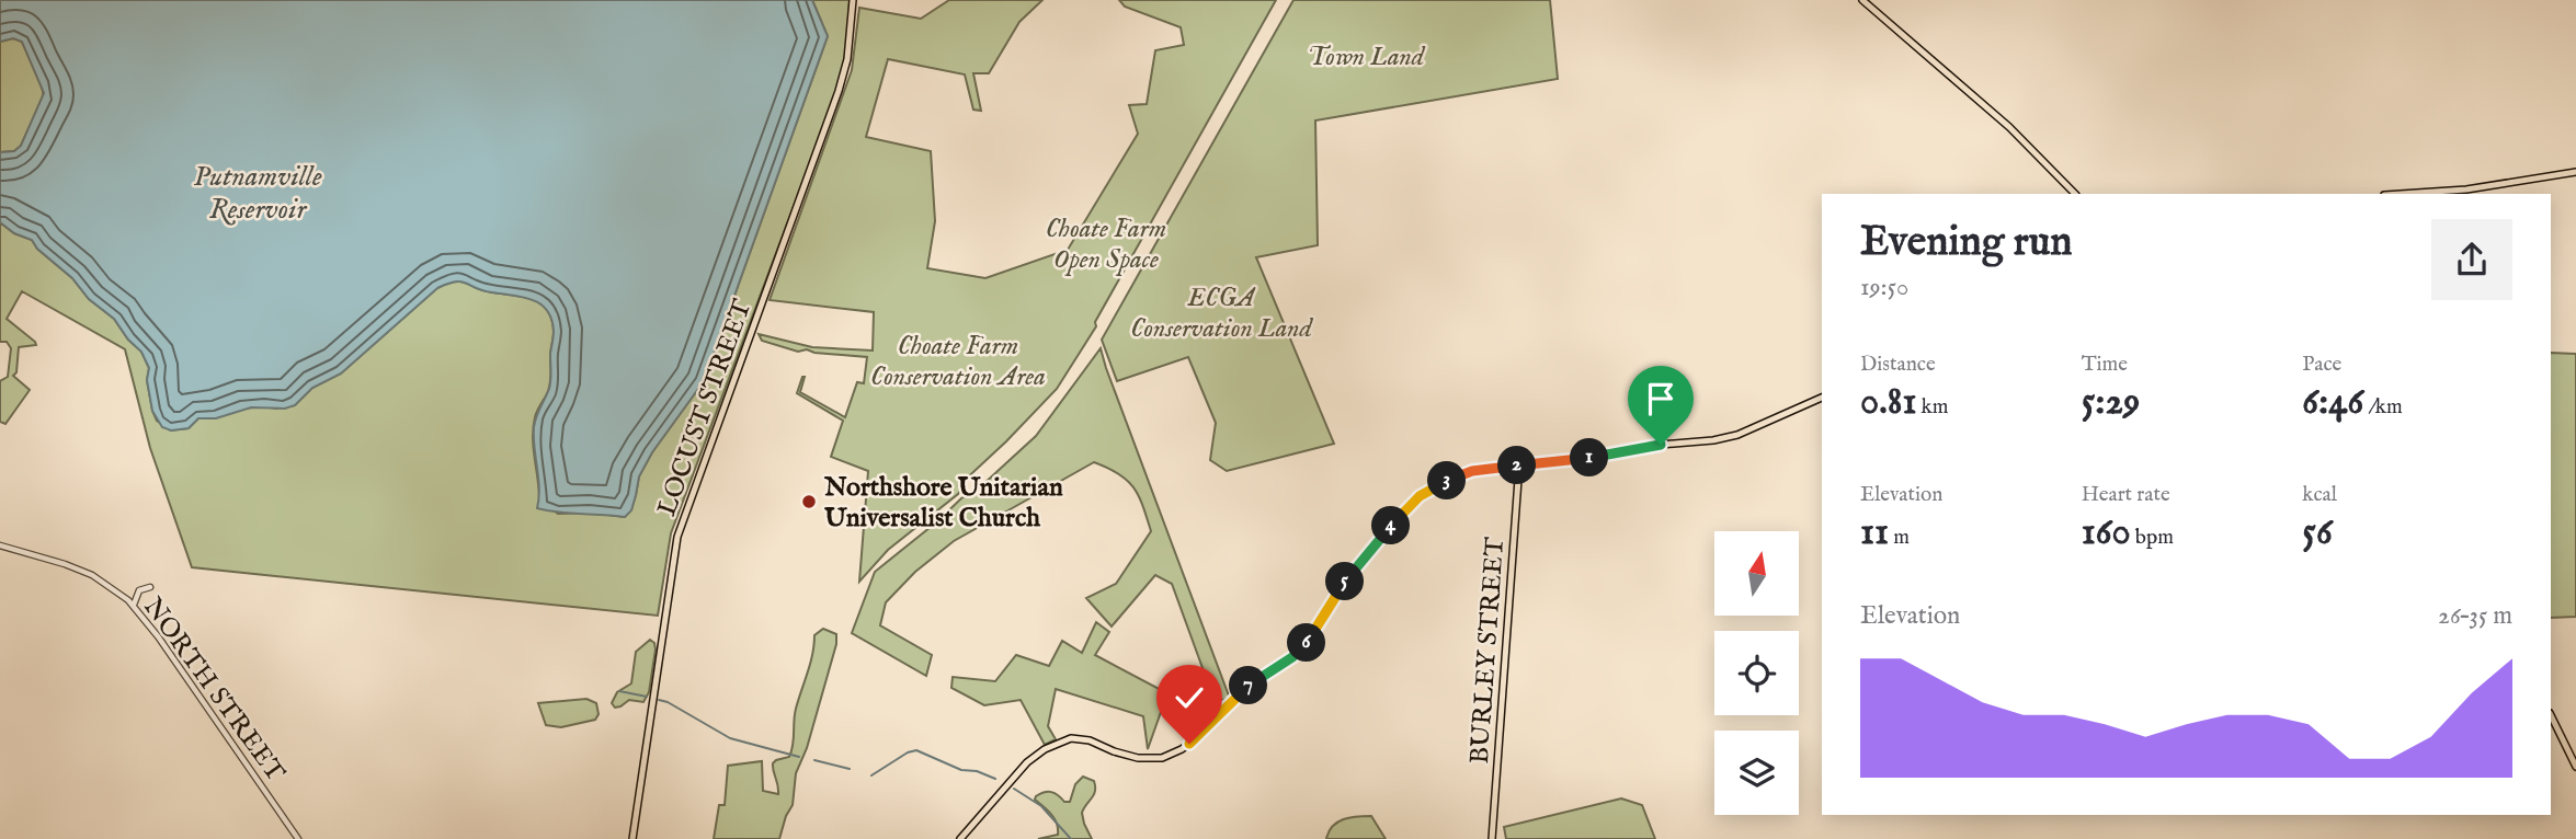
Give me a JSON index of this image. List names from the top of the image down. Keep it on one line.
{"streets":{"main road":["LOCUST STREET","BURLEY STREET"],"street":["NORTH STREET"]},"water":["Putnamville Reservoir"],"parks":["Town Land","Choate Farm Open Space","ECGA Conservation Land","Choate Farm Conservation Area"],"places":["Northshore Unitarian Universalist Church"],"north":"top","page":{"heading":["Evening run","19:50"],"stats":[["Distance","0.81 km"],["Time","5:29"],["Pace","6:46 /km"],["Elevation","11 m"],["Heart rate","160 bpm"],["kcal","56"]],"pins":["1","2","3","4","5","6","7"],"chart":["Elevation","26–35 m"]}}
